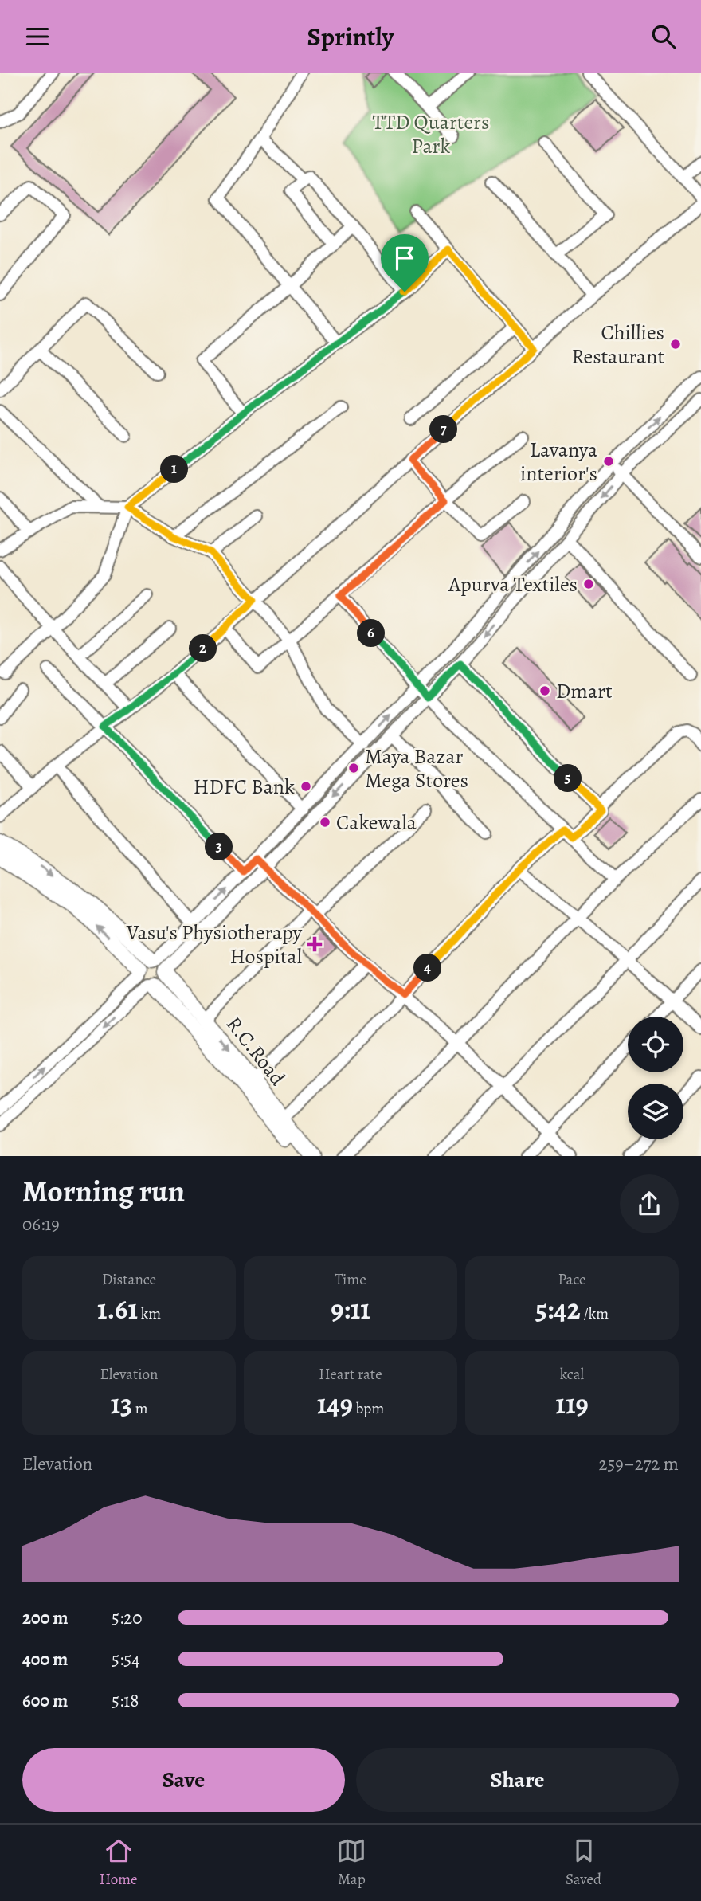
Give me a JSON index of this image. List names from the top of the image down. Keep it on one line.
{"streets":{"main road":["R.C.Road"]},"parks":["TTD Quarters Park"],"places":{"other":["Chillies Restaurant","Lavanya interior's","Apurva Textiles","Dmart","Maya Bazar Mega Stores","HDFC Bank","Cakewala"],"health":["Vasu's Physiotherapy Hospital"]},"page":{"header":"Sprintly","pins":["7","1","6","2","5","3","4"],"heading":["Morning run","06:19"],"stats":[["Distance","1.61 km"],["Time","9:11"],["Pace","5:42 /km"],["Elevation","13 m"],["Heart rate","149 bpm"],["kcal","119"]],"chart":["Elevation","259–272 m"],"list":[{"name":"200 m","note":"5:20"},{"name":"400 m","note":"5:54"},{"name":"600 m","note":"5:18"}],"buttons":["Save","Share"],"tabs":["Home","Map","Saved"]}}
